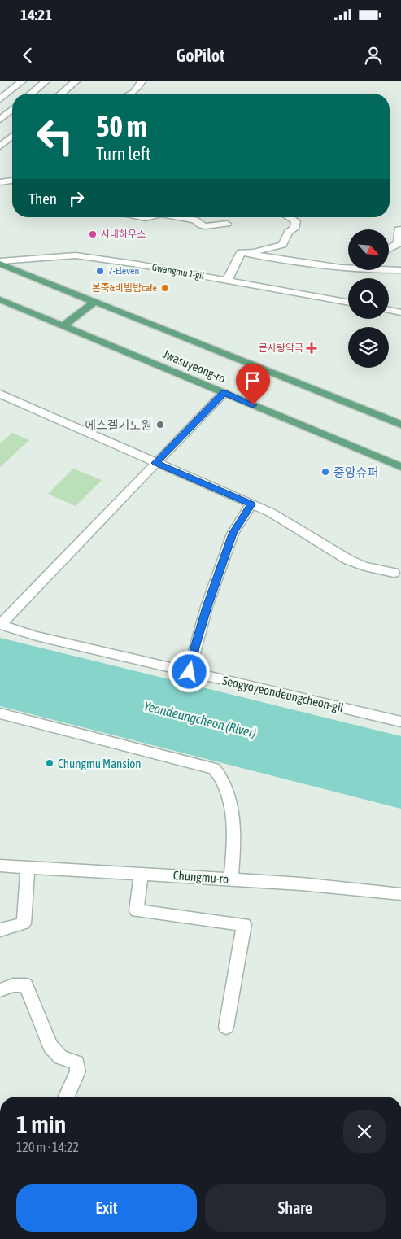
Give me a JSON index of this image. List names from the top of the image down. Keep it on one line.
{"streets":{"main road":["Jwasuyeong-ro"],"street":["Gwangmu 1-gil","Seogyoyeondeungcheon-gil","Chungmu-ro"]},"crossings":[["Gwangmu 1-gil","Jwasuyeong-ro"]],"water":["Yeondeungcheon (River)"],"places":{"other":["시내하우스","7-Eleven","본죽&비빔밥cafe","에스겔기도원","중앙슈퍼","Chungmu Mansion"],"health":["큰사랑약국"]},"north":"bottom right","page":{"status":"14:21","header":"GoPilot","turn":["50 m","Turn left"],"then":"Then","heading":["1 min","120 m · 14:22"],"buttons":["Exit","Share"]}}
